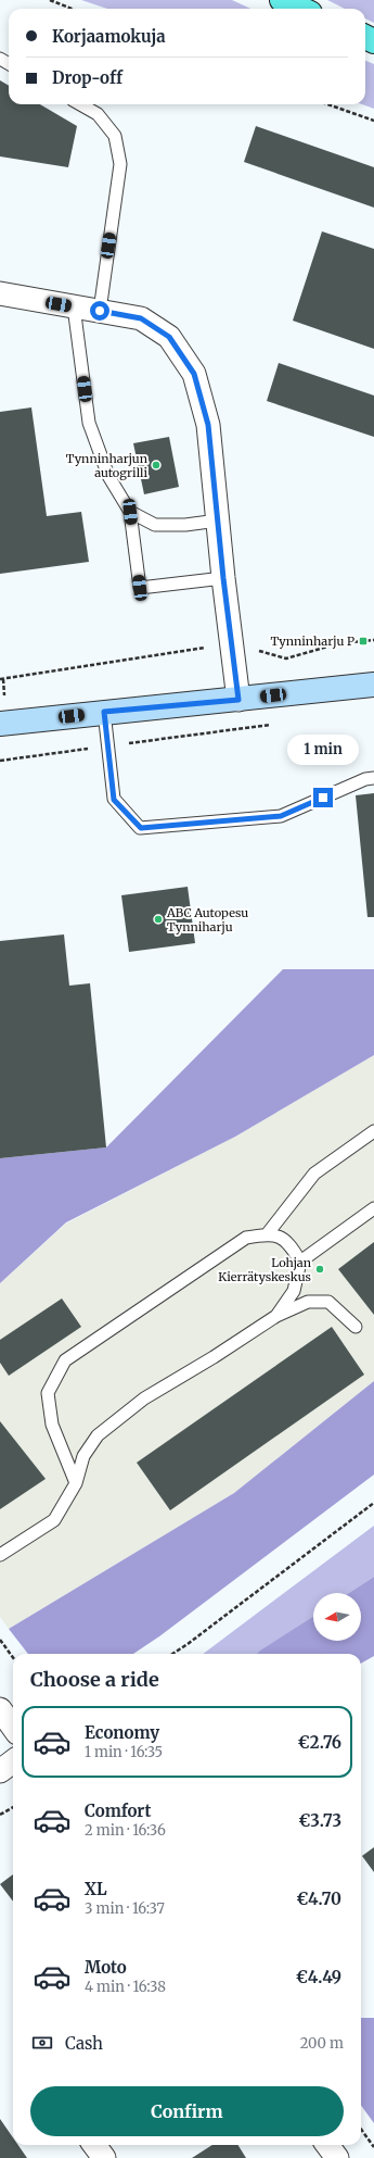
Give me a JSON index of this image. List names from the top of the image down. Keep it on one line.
{"places":{"other":["Tynninharjun autogrilli","ABC Autopesu Tynniharju","Lohjan Kierrätyskeskus"],"transit":["Tynninharju P"]},"north":"left","page":{"banner":["Korjaamokuja","Drop-off"],"bubble":"1 min","heading":"Choose a ride","list":[{"name":"Economy","note":"1 min · 16:35","value":"€2.76"},{"name":"Comfort","note":"2 min · 16:36","value":"€3.73"},{"name":"XL","note":"3 min · 16:37","value":"€4.70"},{"name":"Moto","note":"4 min · 16:38","value":"€4.49"}],"pay":["Cash","200 m"],"buttons":"Confirm"}}
